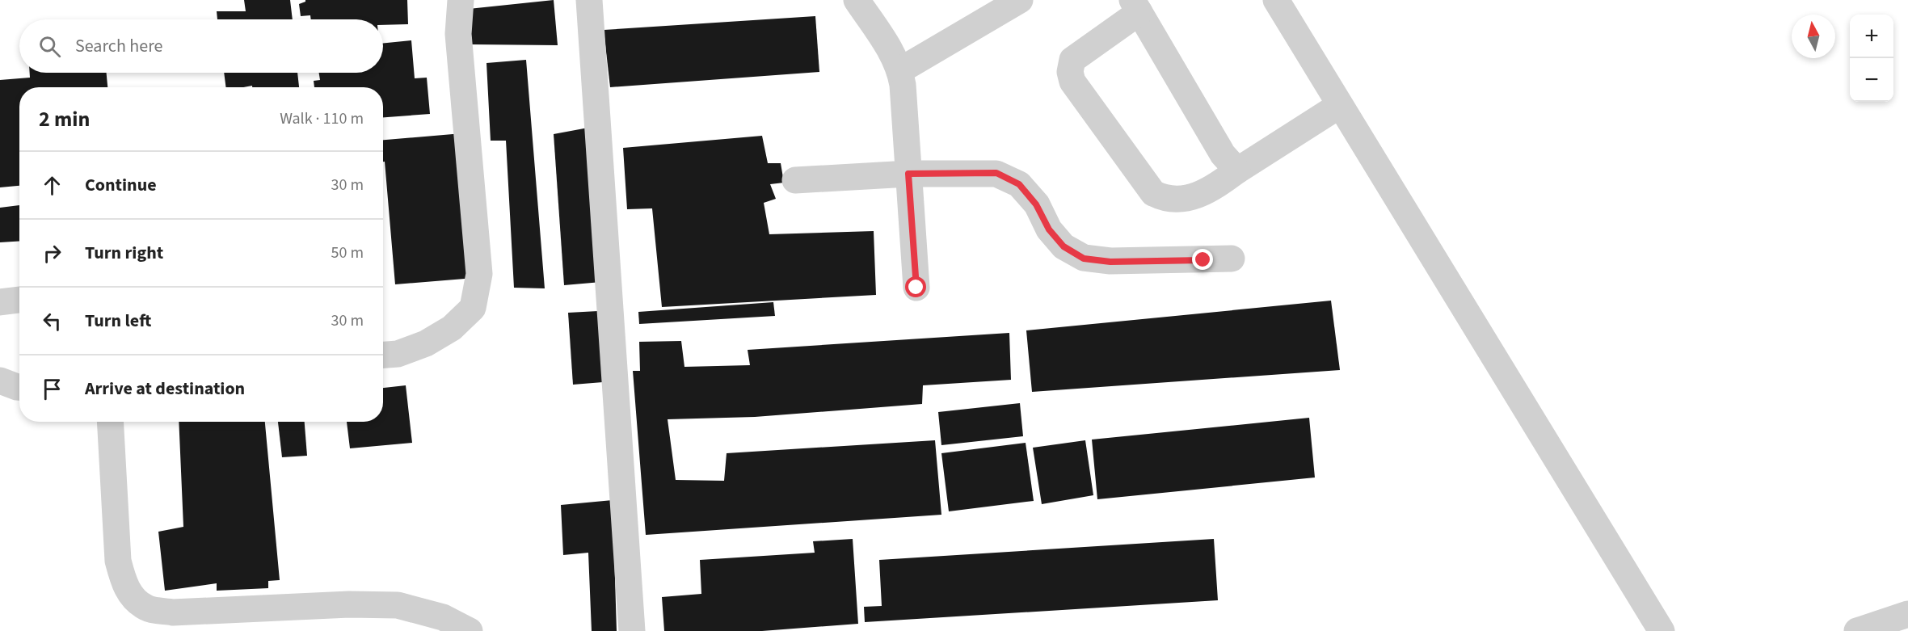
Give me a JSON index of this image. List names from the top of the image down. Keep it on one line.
{"north":"top","page":{"map_buttons":["+","−"],"search":"Search here","heading":["2 min","Walk · 110 m"],"list":[["Continue","30 m"],["Turn right","50 m"],["Turn left","30 m"],"Arrive at destination"]}}
